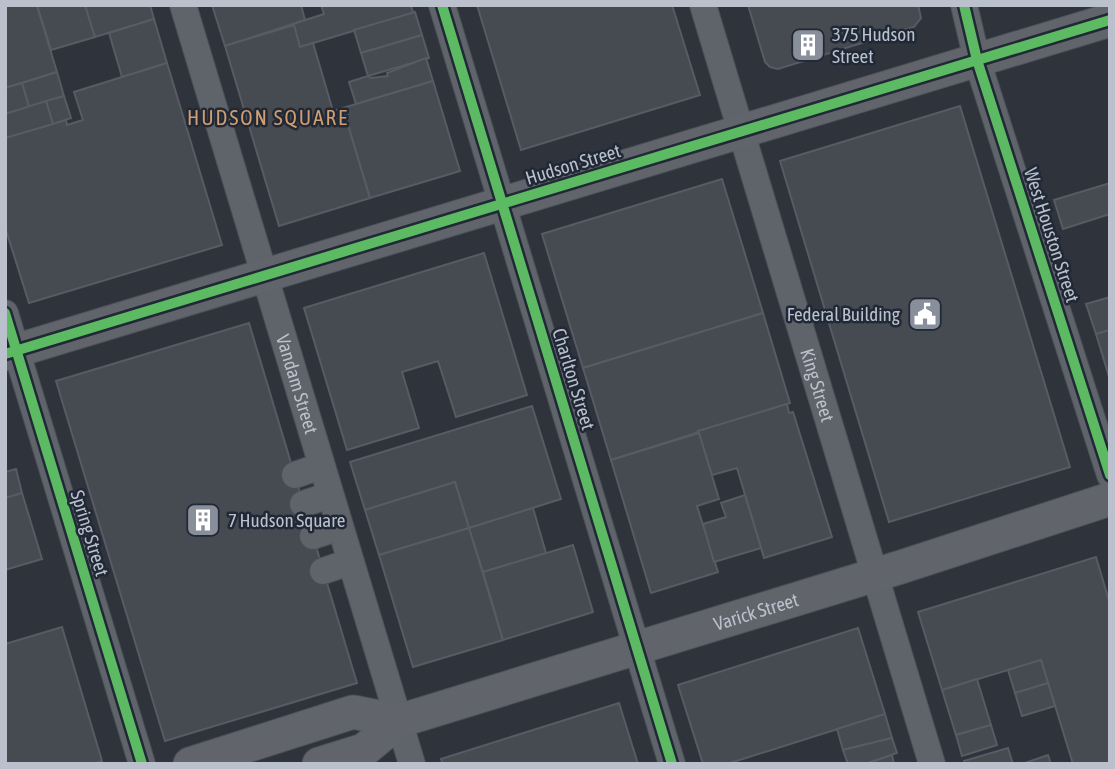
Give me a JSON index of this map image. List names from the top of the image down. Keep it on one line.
{"streets":{"main road":["Hudson Street","Varick Street"],"street":["West Houston Street","Charlton Street","Vandam Street","King Street","Spring Street"]},"crossings":[["Hudson Street","West Houston Street"],["Hudson Street","Charlton Street"],["Hudson Street","Vandam Street"],["Hudson Street","King Street"],["Hudson Street","Spring Street"],["Charlton Street","Varick Street"],["Vandam Street","Varick Street"],["King Street","Varick Street"]],"districts":["HUDSON SQUARE"],"places":{"building":["375 Hudson Street","7 Hudson Square"],"public building":["Federal Building"]}}
